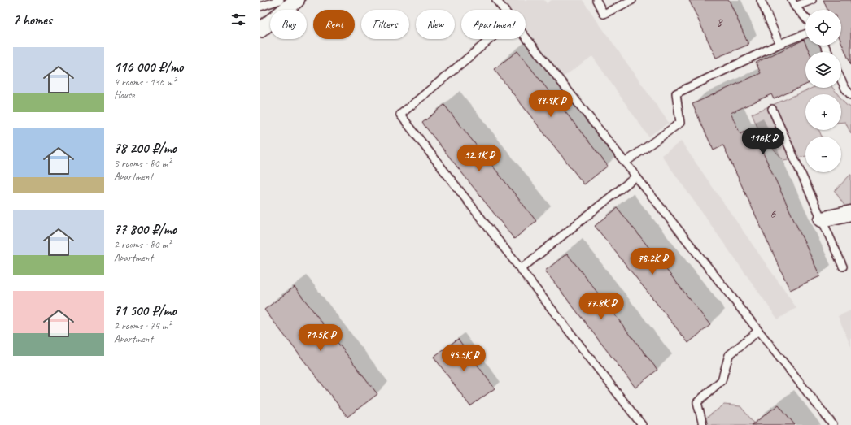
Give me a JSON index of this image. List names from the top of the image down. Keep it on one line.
{"house_numbers":["8","6"],"page":{"heading":"7 homes","map_buttons":["+","−"],"chip":["Buy","Rent","Filters","New","Apartment"],"list":[{"name":"116 000 ₽/mo","note":"4 rooms · 136 m² · House"},{"name":"78 200 ₽/mo","note":"3 rooms · 80 m² · Apartment"},{"name":"77 800 ₽/mo","note":"2 rooms · 80 m² · Apartment"},{"name":"71 500 ₽/mo","note":"2 rooms · 74 m² · Apartment"}],"price":["99.9K ₽","116K ₽","52.1K ₽","78.2K ₽","77.8K ₽","71.5K ₽","45.5K ₽"]}}
